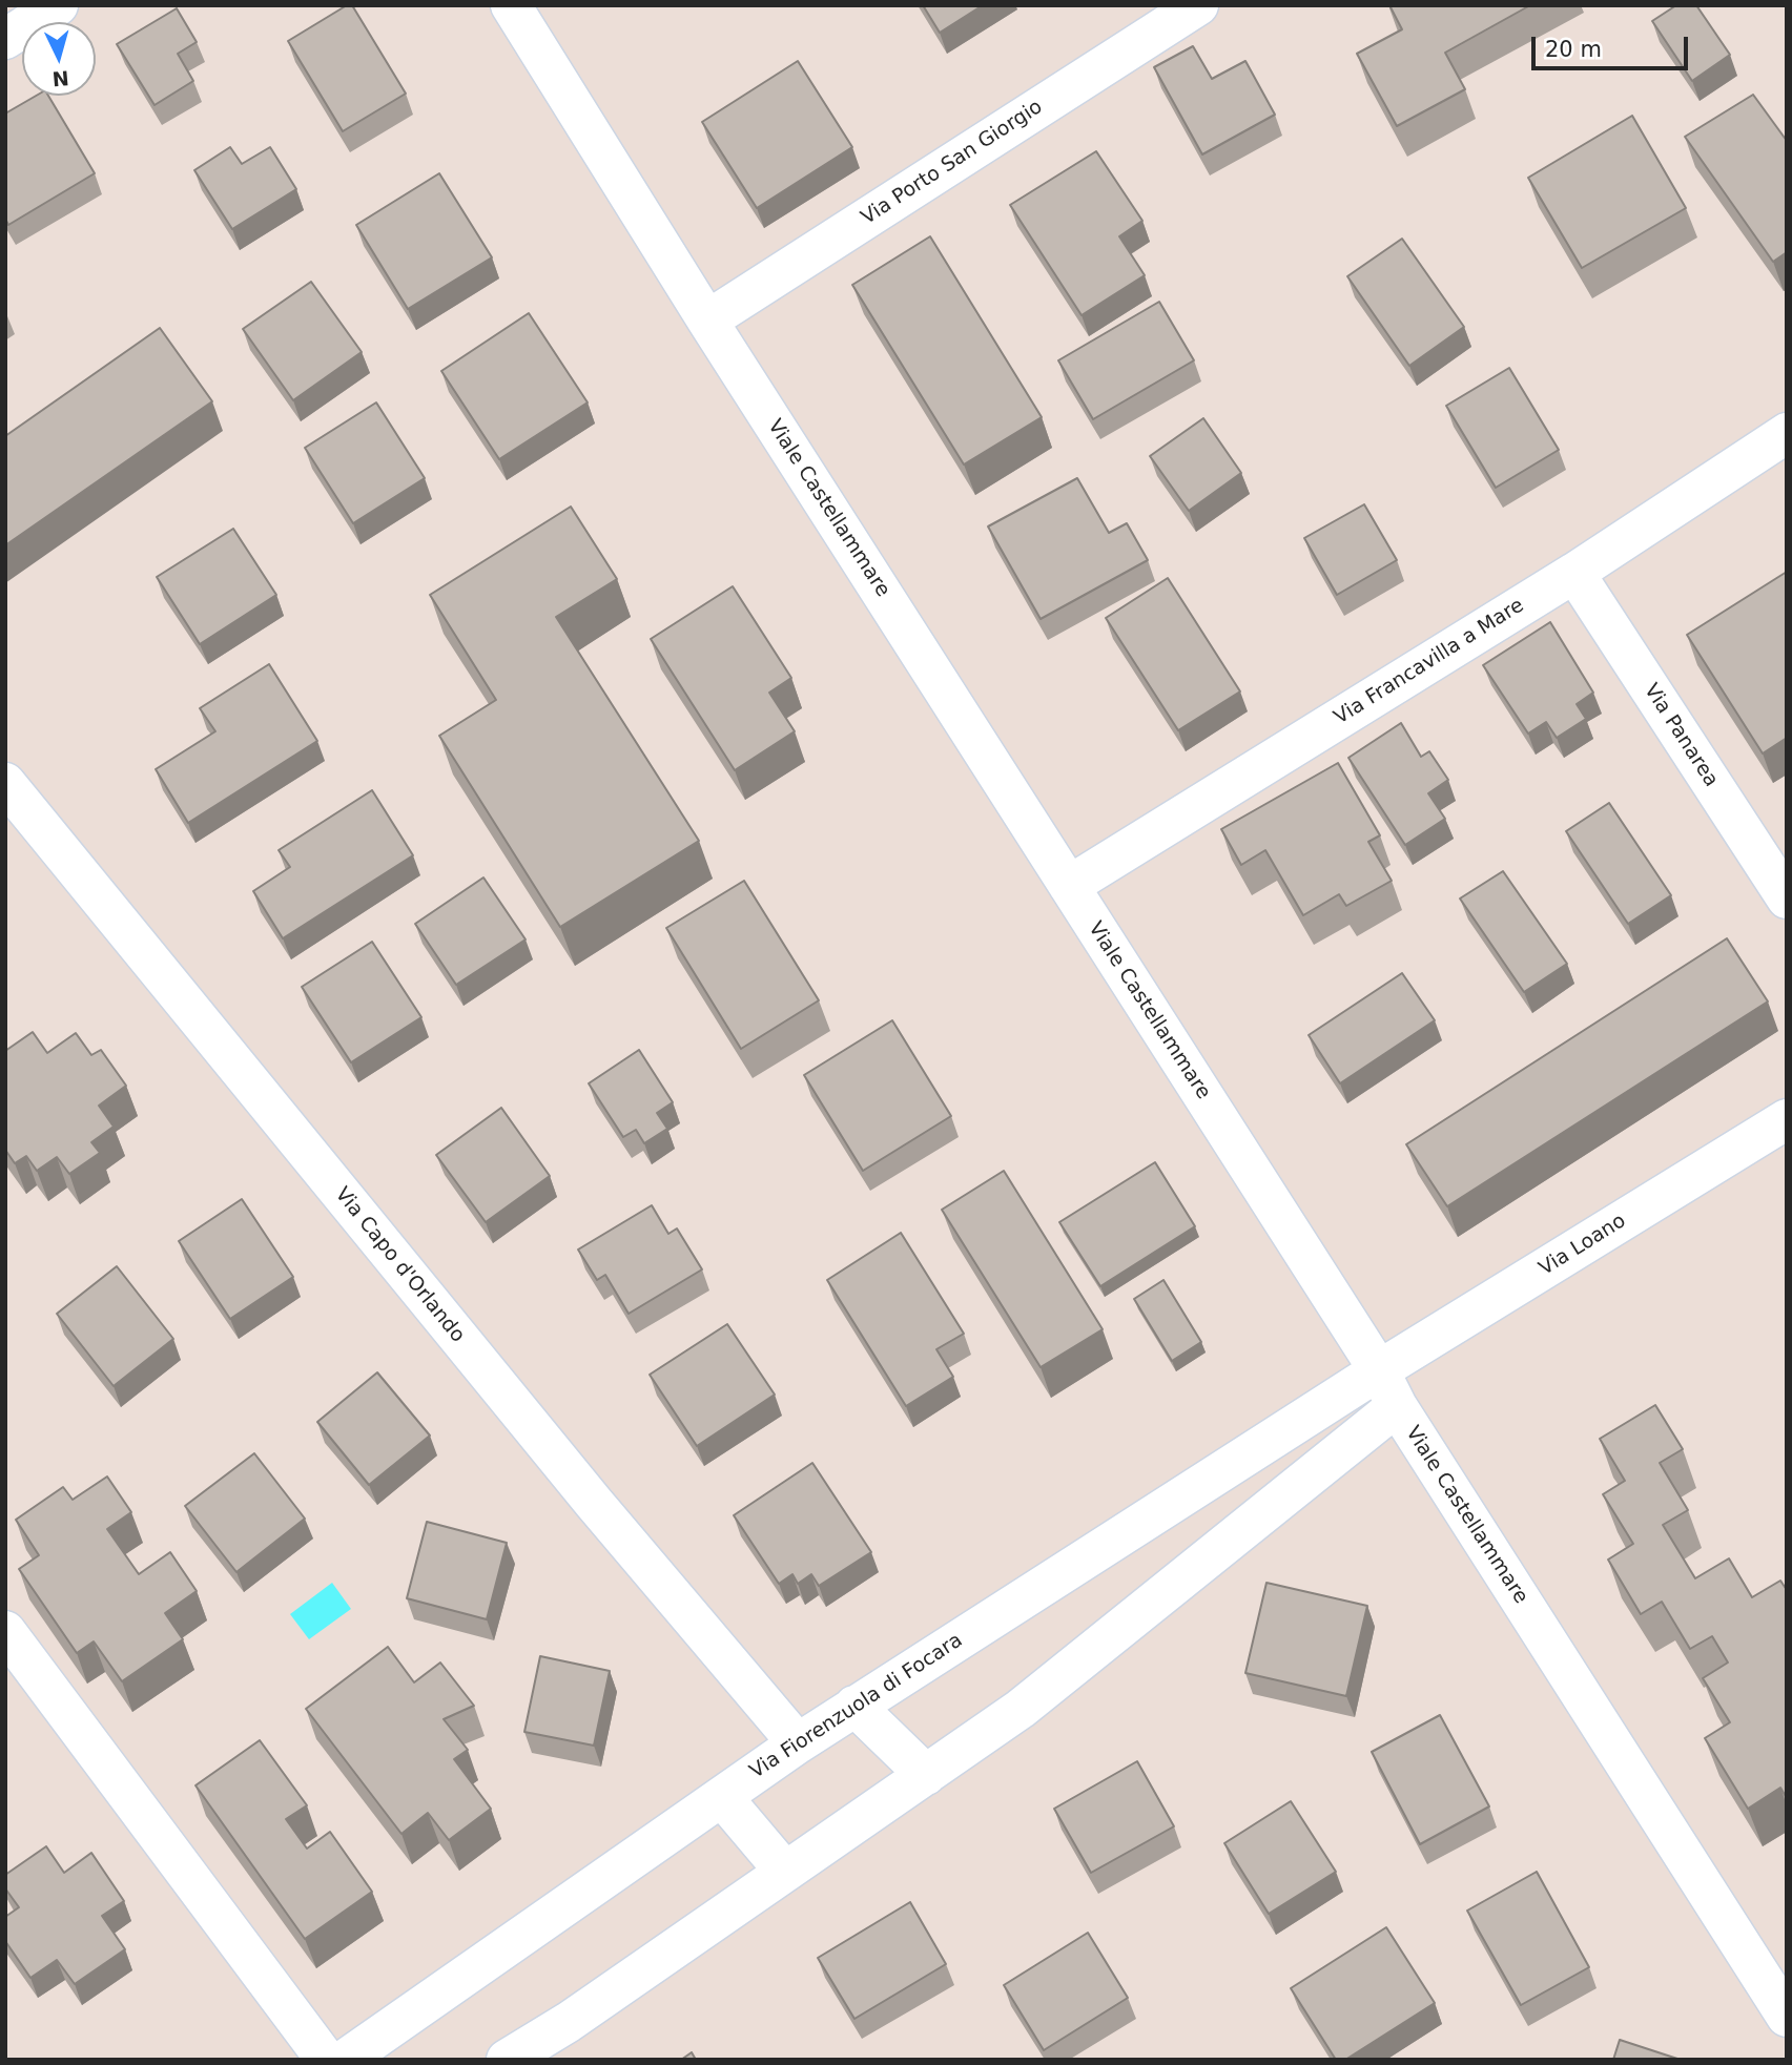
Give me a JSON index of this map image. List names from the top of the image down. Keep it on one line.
{"streets":{"street":["Via Porto San Giorgio","Viale Castellammare","Via Francavilla a Mare","Via Panarea","Via Loano","Via Capo d'Orlando","Via Fiorenzuola di Focara"]},"crossings":[["Via Porto San Giorgio","Viale Castellammare"],["Viale Castellammare","Via Francavilla a Mare"],["Viale Castellammare","Via Loano"],["Viale Castellammare","Via Fiorenzuola di Focara"],["Via Francavilla a Mare","Via Panarea"],["Via Loano","Via Fiorenzuola di Focara"],["Via Capo d'Orlando","Via Fiorenzuola di Focara"]],"scale_bar":"20 m","north":"bottom"}
